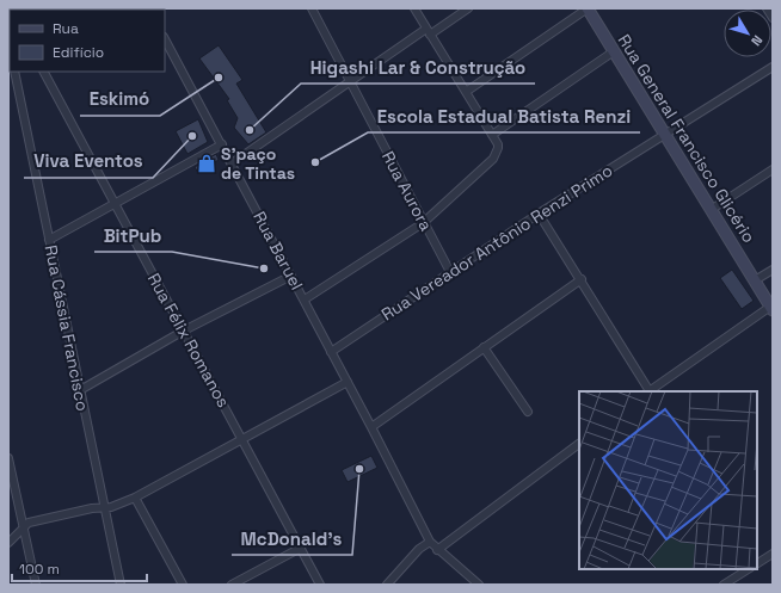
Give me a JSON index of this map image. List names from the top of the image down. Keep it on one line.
{"streets":{"main road":["Rua General Francisco Glicério"],"street":["Rua Aurora","Rua Vereador Antônio Renzi Primo","Rua Baruel","Rua Cássia Francisco","Rua Félix Romanos"]},"crossings":[["Rua General Francisco Glicério","Rua Vereador Antônio Renzi Primo"],["Rua Aurora","Rua Vereador Antônio Renzi Primo"],["Rua Vereador Antônio Renzi Primo","Rua Baruel"]],"places":{"other":["Eskimó","Higashi Lar & Construção","Viva Eventos","Escola Estadual Batista Renzi","BitPub","McDonald's"],"shop":["S'paço de Tintas"]},"legend":["Rua","Edifício"],"scale_bar":"100 m","north":"bottom right"}
